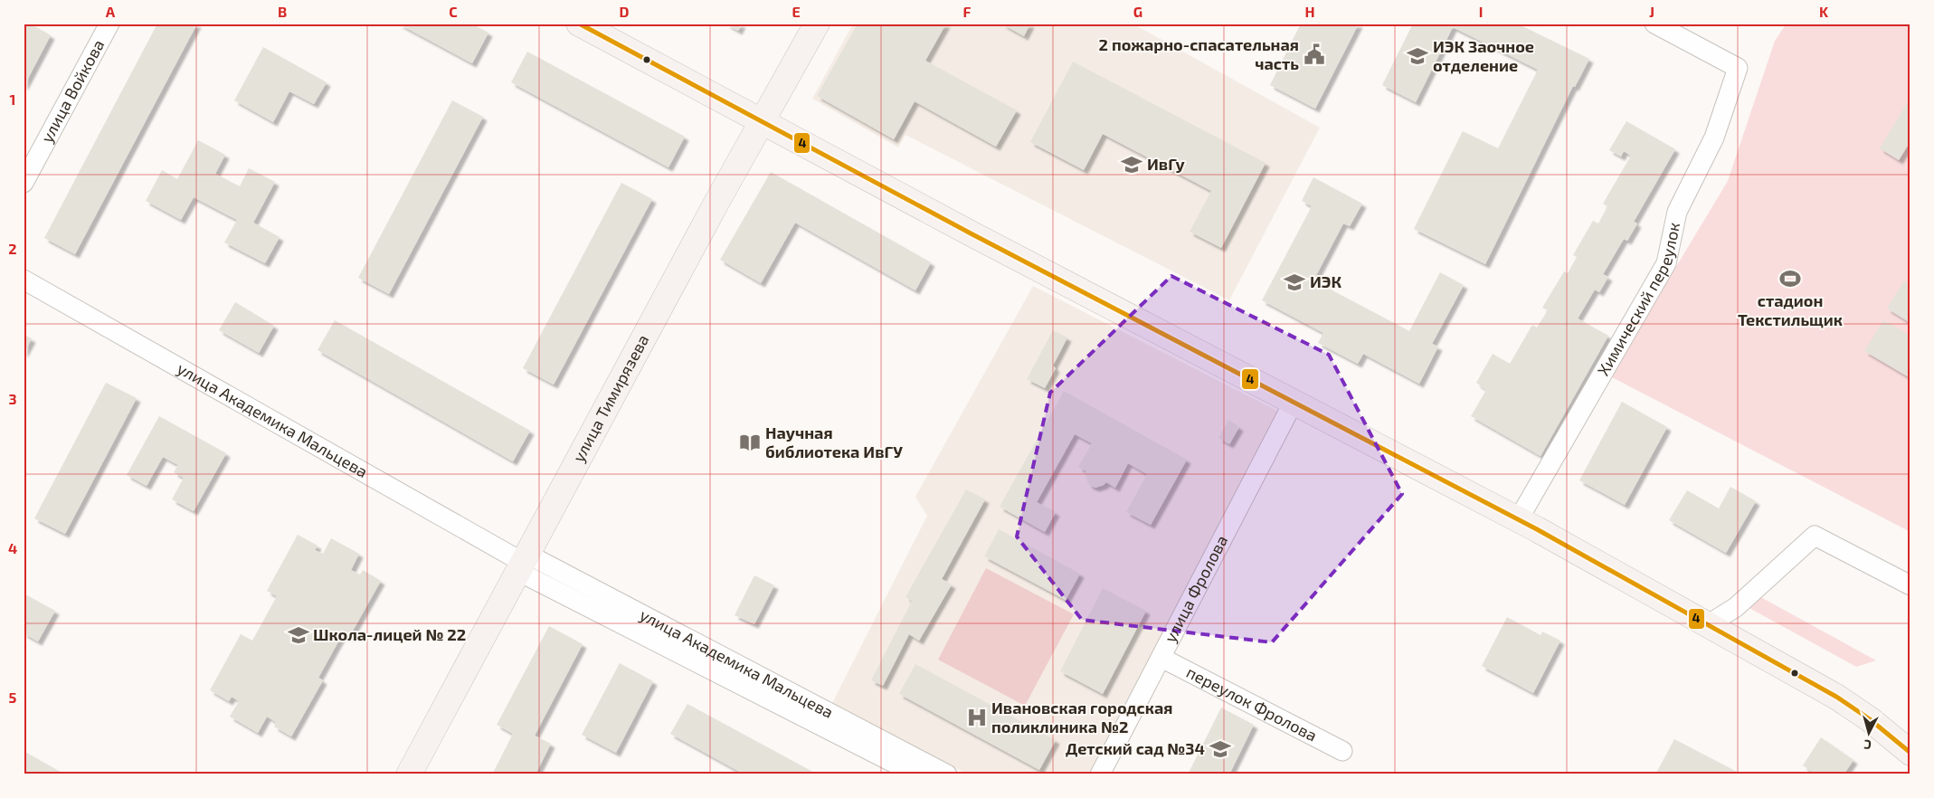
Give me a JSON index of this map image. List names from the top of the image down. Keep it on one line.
{"streets":{"main road":["улица Тимирязева"],"street":["улица Войкова","Химический переулок","улица Академика Мальцева","улица Фролова","переулок Фролова"]},"crossings":[["улица Тимирязева","улица Академика Мальцева"],["улица Фролова","переулок Фролова"]],"places":{"public building":["2 пожарно-спасательная часть"],"school or university":["ИЭК Заочное отделение","ИвГу","ИЭК","Школа-лицей № 22","Детский сад №34"],"sports":["стадион Текстильщик"],"library":["Научная библиотека ИвГУ"],"hospital":["Ивановская городская поликлиника №2"]},"lines":["transit line 4"],"north":"bottom","grid":{"columns":["A","B","C","D","E","F","G","H","I","J","K"],"rows":["1","2","3","4","5"]}}
